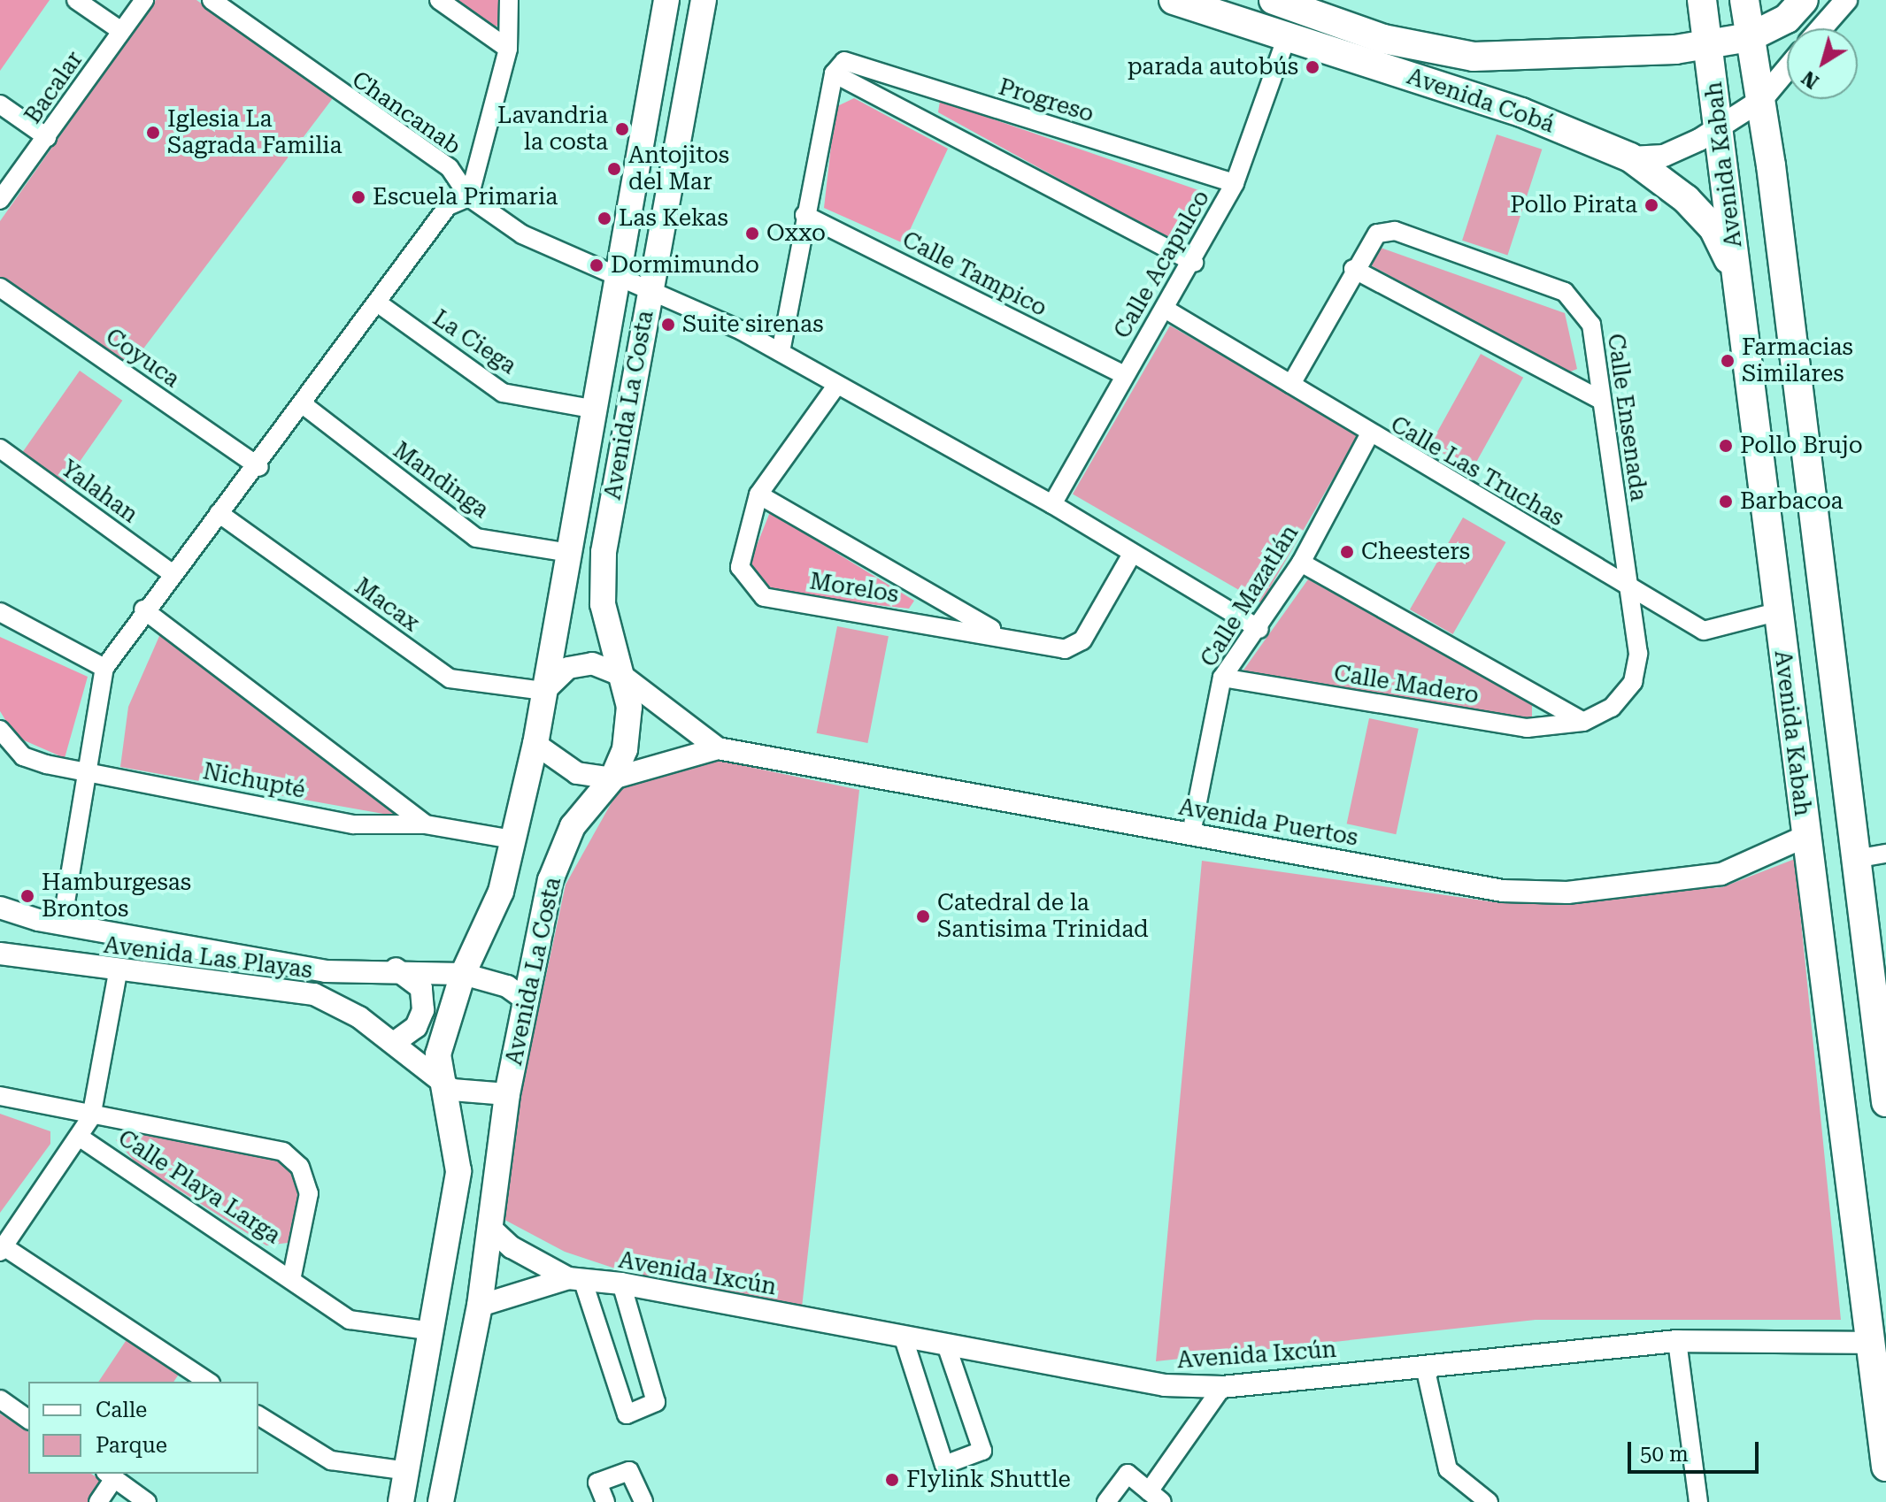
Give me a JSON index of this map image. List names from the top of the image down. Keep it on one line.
{"streets":{"main road":["Avenida Cobá","Avenida Kabah","Avenida La Costa"],"street":["Bacalar","Progreso","Chancanab","Calle Acapulco","Calle Tampico","La Ciega","Coyuca","Calle Ensenada","Calle Las Truchas","Mandinga","Yalahan","Morelos","Calle Mazatlán","Macax","Calle Madero","Nichupté","Avenida Puertos","Avenida Las Playas","Calle Playa Larga","Avenida Ixcún"]},"crossings":[["Progreso","Calle Acapulco"],["Avenida Cobá","Avenida Kabah"],["Avenida Cobá","Calle Acapulco"],["Chancanab","Avenida La Costa"],["Avenida Kabah","Calle Las Truchas"],["Avenida Kabah","Avenida Puertos"],["Avenida Kabah","Avenida Ixcún"],["Calle Acapulco","Calle Tampico"],["Calle Acapulco","Calle Las Truchas"],["La Ciega","Avenida La Costa"],["Avenida La Costa","Mandinga"],["Avenida La Costa","Macax"],["Avenida La Costa","Nichupté"],["Avenida La Costa","Avenida Puertos"],["Avenida La Costa","Avenida Las Playas"],["Avenida La Costa","Avenida Ixcún"],["Calle Ensenada","Calle Las Truchas"],["Calle Ensenada","Calle Madero"],["Calle Las Truchas","Calle Mazatlán"],["Calle Mazatlán","Calle Madero"],["Calle Mazatlán","Avenida Puertos"],["Macax","Avenida Puertos"]],"places":["parada autobús","Lavandria la costa","Iglesia La Sagrada Familia","Antojitos del Mar","Escuela Primaria","Pollo Pirata","Las Kekas","Oxxo","Dormimundo","Suite sirenas","Farmacias Similares","Pollo Brujo","Barbacoa","Cheesters","Hamburgesas Brontos","Catedral de la Santisima Trinidad","Flylink Shuttle"],"legend":["Calle","Parque"],"scale_bar":"50 m","north":"bottom left"}
